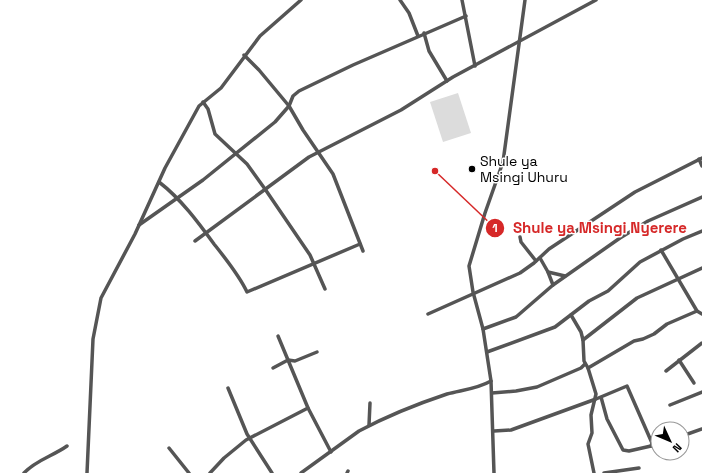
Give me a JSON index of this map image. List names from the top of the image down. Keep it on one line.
{"places":["Shule ya Msingi Uhuru","Shule ya Msingi Nyerere"],"north":"bottom right"}
